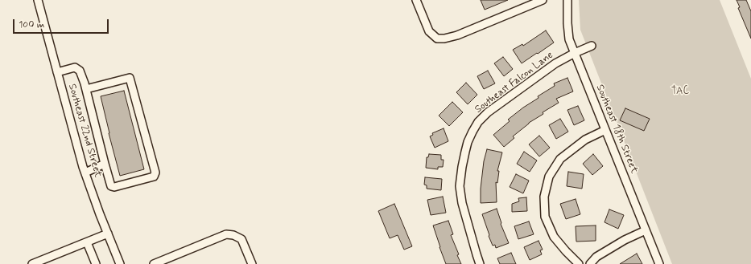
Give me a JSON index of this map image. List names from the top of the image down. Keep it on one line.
{"streets":{"street":["Southeast Falcon Lane","Southeast 18th Street","Southeast 22nd Street"]},"crossings":[["Southeast Falcon Lane","Southeast 18th Street"]],"parks":["TAC"],"scale_bar":"100 m"}
